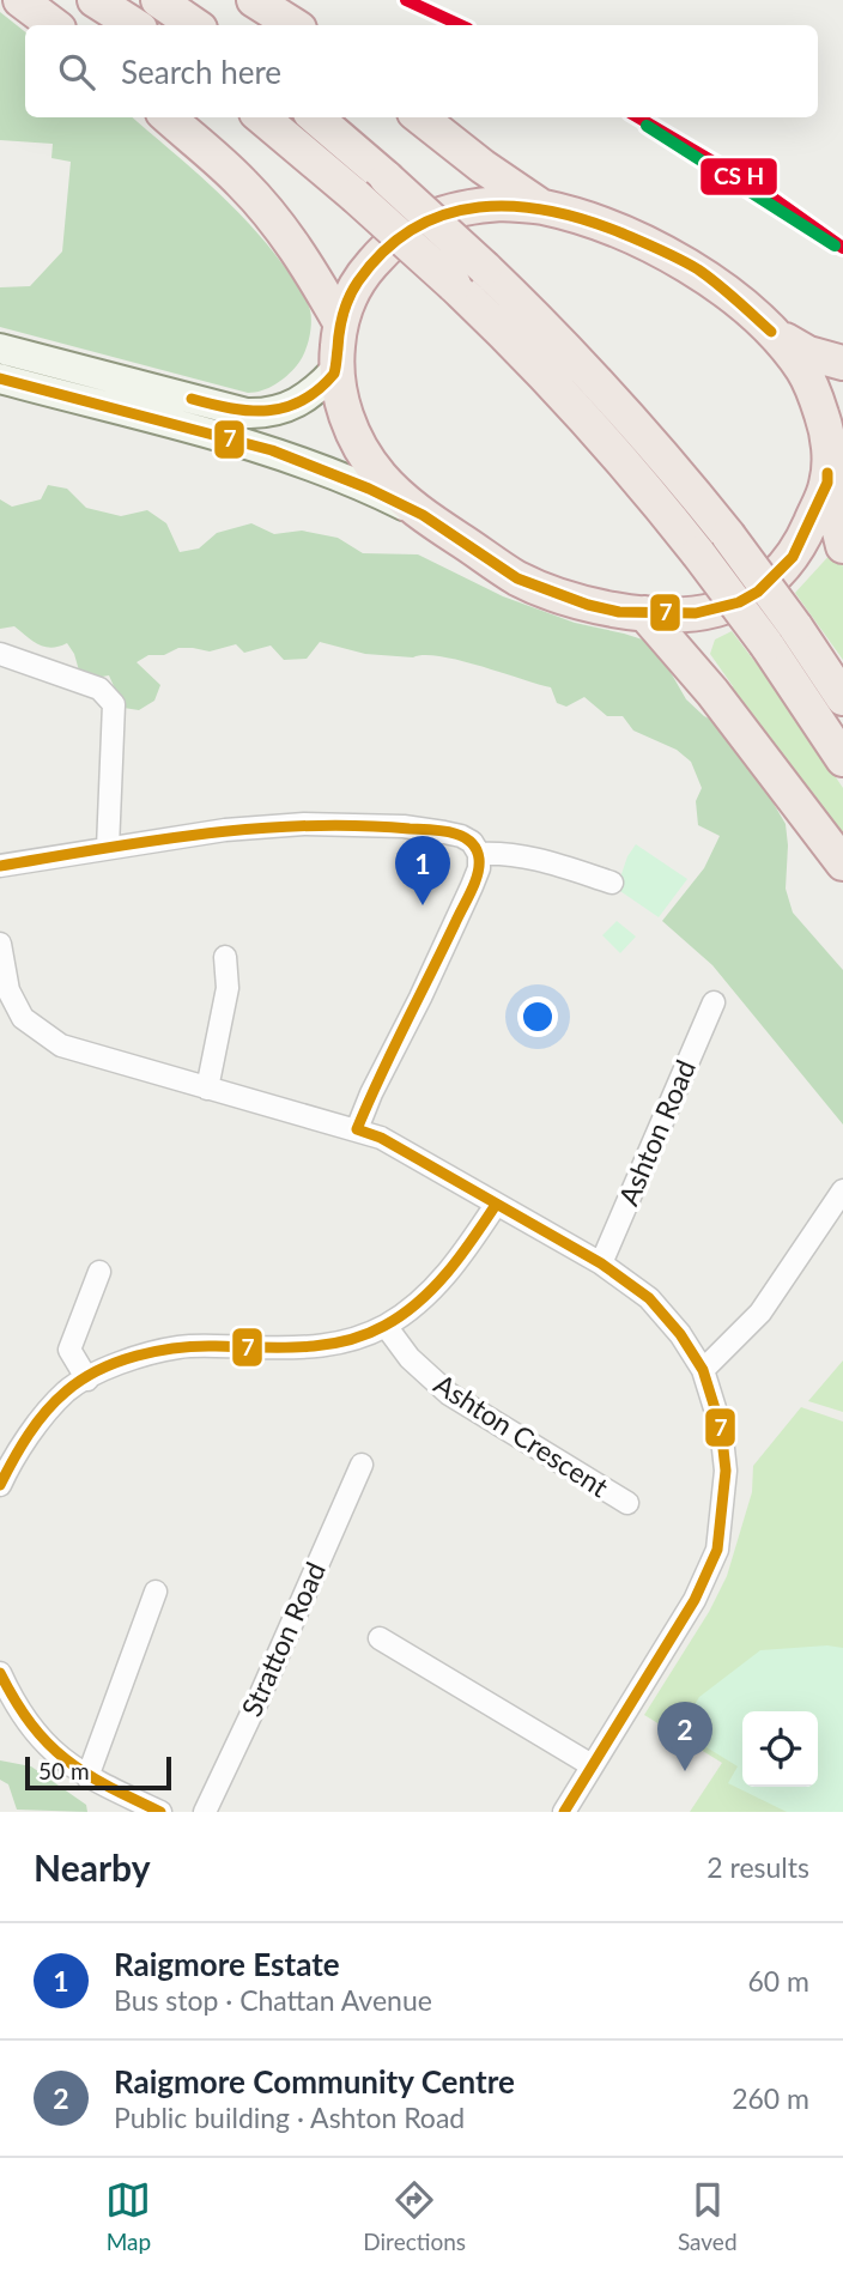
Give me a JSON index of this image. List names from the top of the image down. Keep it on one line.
{"streets":{"street":["Ashton Road","Ashton Crescent","Stratton Road"]},"lines":["transit line 7"],"scale_bar":"50 m","page":{"search":"Search here","pins":["1","2"],"scale":"50 m","heading":["Nearby","2 results"],"list":[{"mark":"1","name":"Raigmore Estate","note":"Bus stop · Chattan Avenue","value":"60 m"},{"mark":"2","name":"Raigmore Community Centre","note":"Public building · Ashton Road","value":"260 m"}],"nav":["Map","Directions","Saved"]}}
